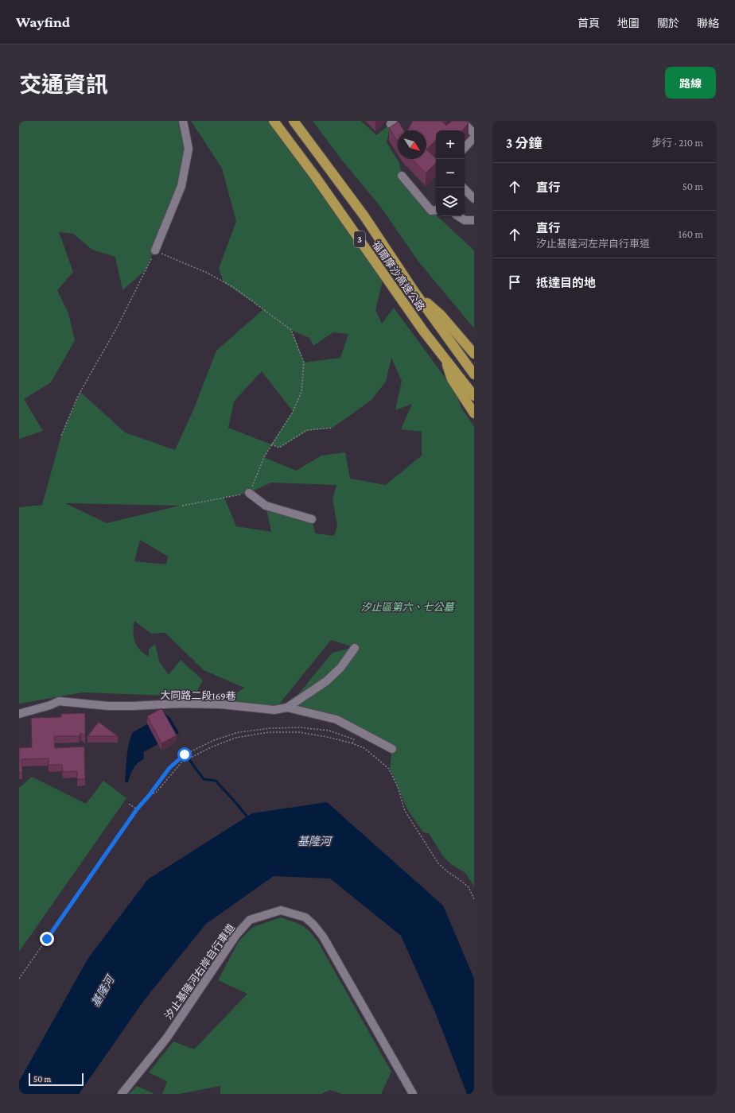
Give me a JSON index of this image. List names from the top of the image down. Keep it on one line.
{"streets":{"highway":["3","福爾摩沙高速公路"],"street":["大同路二段169巷","汐止基隆河右岸自行車道"]},"water":["基隆河"],"parks":["汐止區第六、七公墓"],"scale_bar":"50 m","north":"bottom right","page":{"header":"Wayfind","nav":["首頁","地圖","關於","聯絡"],"title":"交通資訊","buttons":"路線","heading":["3 分鐘","步行 · 210 m"],"map_buttons":["+","−"],"list":[["直行","50 m"],["直行","汐止基隆河左岸自行車道","160 m"],"抵達目的地"],"scale":"50 m"}}
